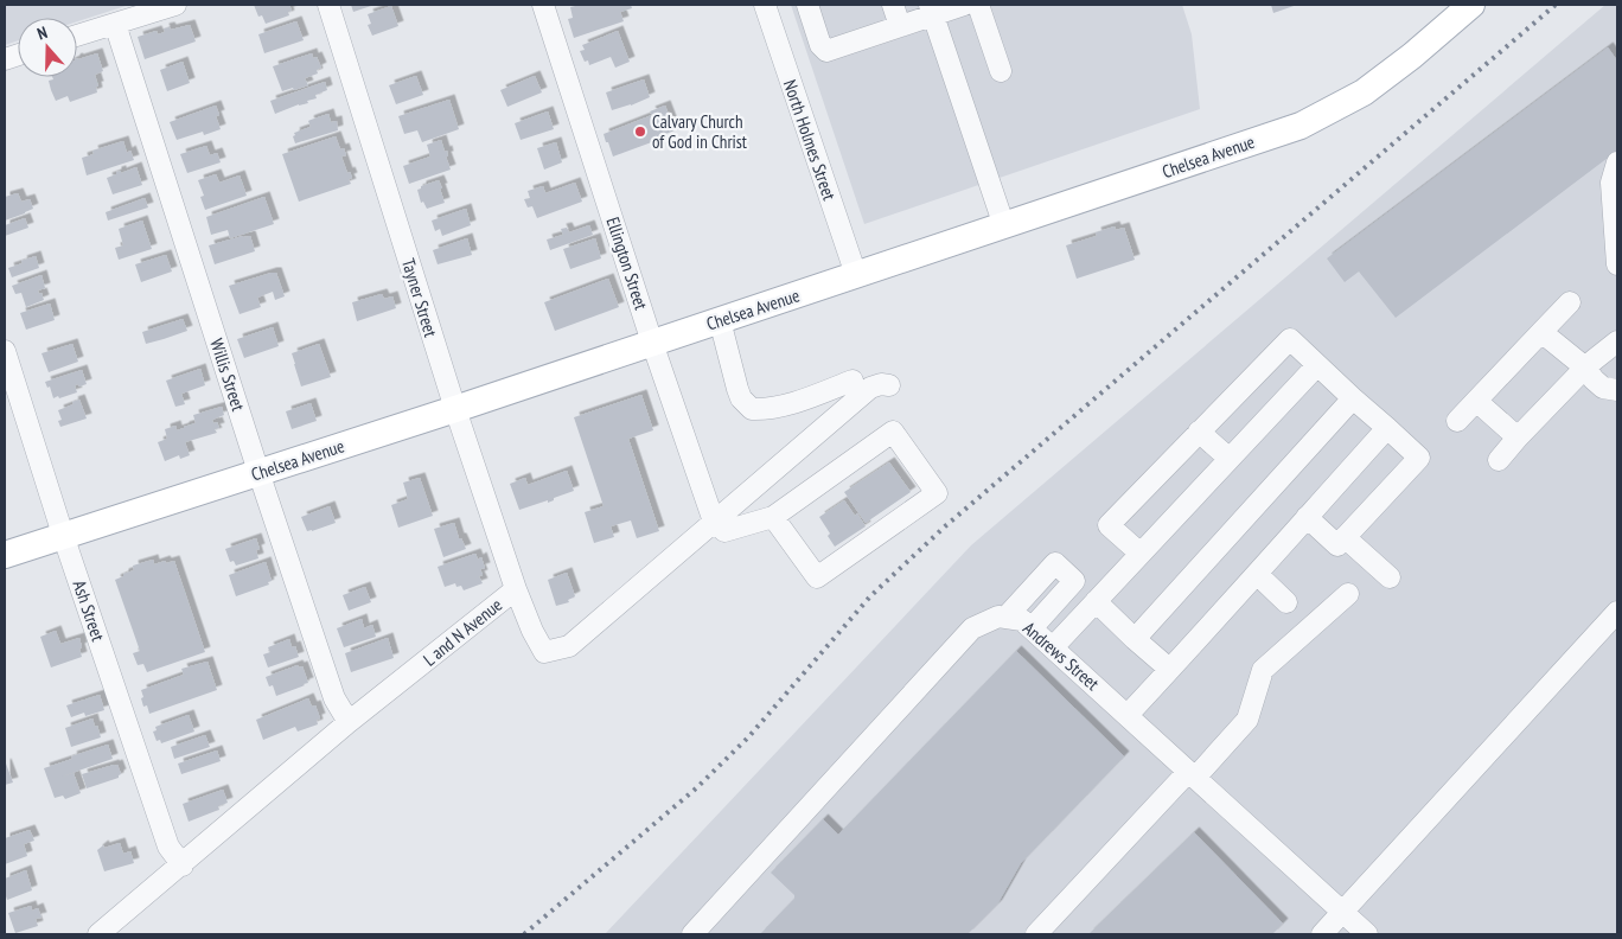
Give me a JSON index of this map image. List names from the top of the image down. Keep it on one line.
{"streets":{"main road":["Chelsea Avenue"],"street":["North Holmes Street","Ellington Street","Tayner Street","Willis Street","Ash Street","L and N Avenue","Andrews Street"]},"crossings":[["North Holmes Street","Chelsea Avenue"],["Chelsea Avenue","Ellington Street"],["Chelsea Avenue","Tayner Street"],["Chelsea Avenue","Willis Street"],["Chelsea Avenue","Ash Street"],["Ellington Street","L and N Avenue"],["Tayner Street","L and N Avenue"],["Willis Street","L and N Avenue"],["Ash Street","L and N Avenue"]],"places":["Calvary Church of God in Christ"],"north":"top"}
